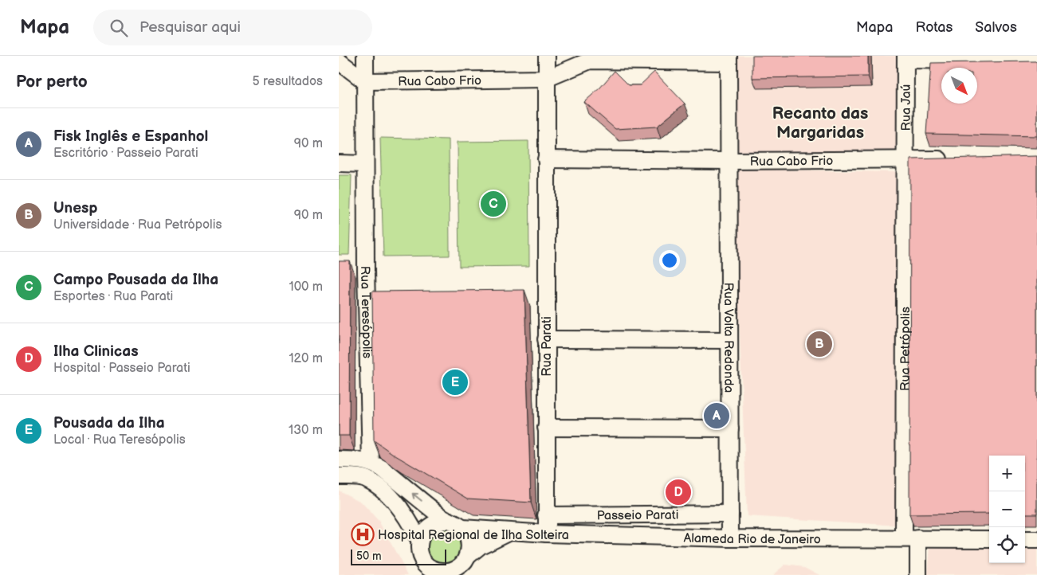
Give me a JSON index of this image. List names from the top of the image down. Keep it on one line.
{"streets":{"street":["Rua Cabo Frio","Rua Jaú","Rua Teresópolis","Rua Volta Redonda","Rua Parati","Rua Petrópolis","Passeio Parati","Alameda Rio de Janeiro"]},"crossings":[["Rua Cabo Frio","Rua Jaú"],["Rua Cabo Frio","Rua Teresópolis"],["Rua Cabo Frio","Rua Volta Redonda"],["Rua Cabo Frio","Rua Parati"],["Rua Cabo Frio","Rua Petrópolis"],["Rua Jaú","Rua Petrópolis"],["Rua Volta Redonda","Passeio Parati"],["Rua Volta Redonda","Alameda Rio de Janeiro"],["Rua Parati","Passeio Parati"],["Rua Parati","Alameda Rio de Janeiro"],["Rua Petrópolis","Alameda Rio de Janeiro"]],"districts":["Recanto das Margaridas"],"places":{"hospital":["Hospital Regional de Ilha Solteira"]},"scale_bar":"50 m","north":"bottom right","page":{"header":"Mapa","search":"Pesquisar aqui","nav":["Mapa","Rotas","Salvos"],"heading":["Por perto","5 resultados"],"list":[{"mark":"A","name":"Fisk Inglês e Espanhol","note":"Escritório · Passeio Parati","value":"90 m"},{"mark":"B","name":"Unesp","note":"Universidade · Rua Petrópolis","value":"90 m"},{"mark":"C","name":"Campo Pousada da Ilha","note":"Esportes · Rua Parati","value":"100 m"},{"mark":"D","name":"Ilha Clinicas","note":"Hospital · Passeio Parati","value":"120 m"},{"mark":"E","name":"Pousada da Ilha","note":"Local · Rua Teresópolis","value":"130 m"}],"pins":["C","B","E","A","D"],"map_buttons":["+","−"],"scale":"50 m"}}
